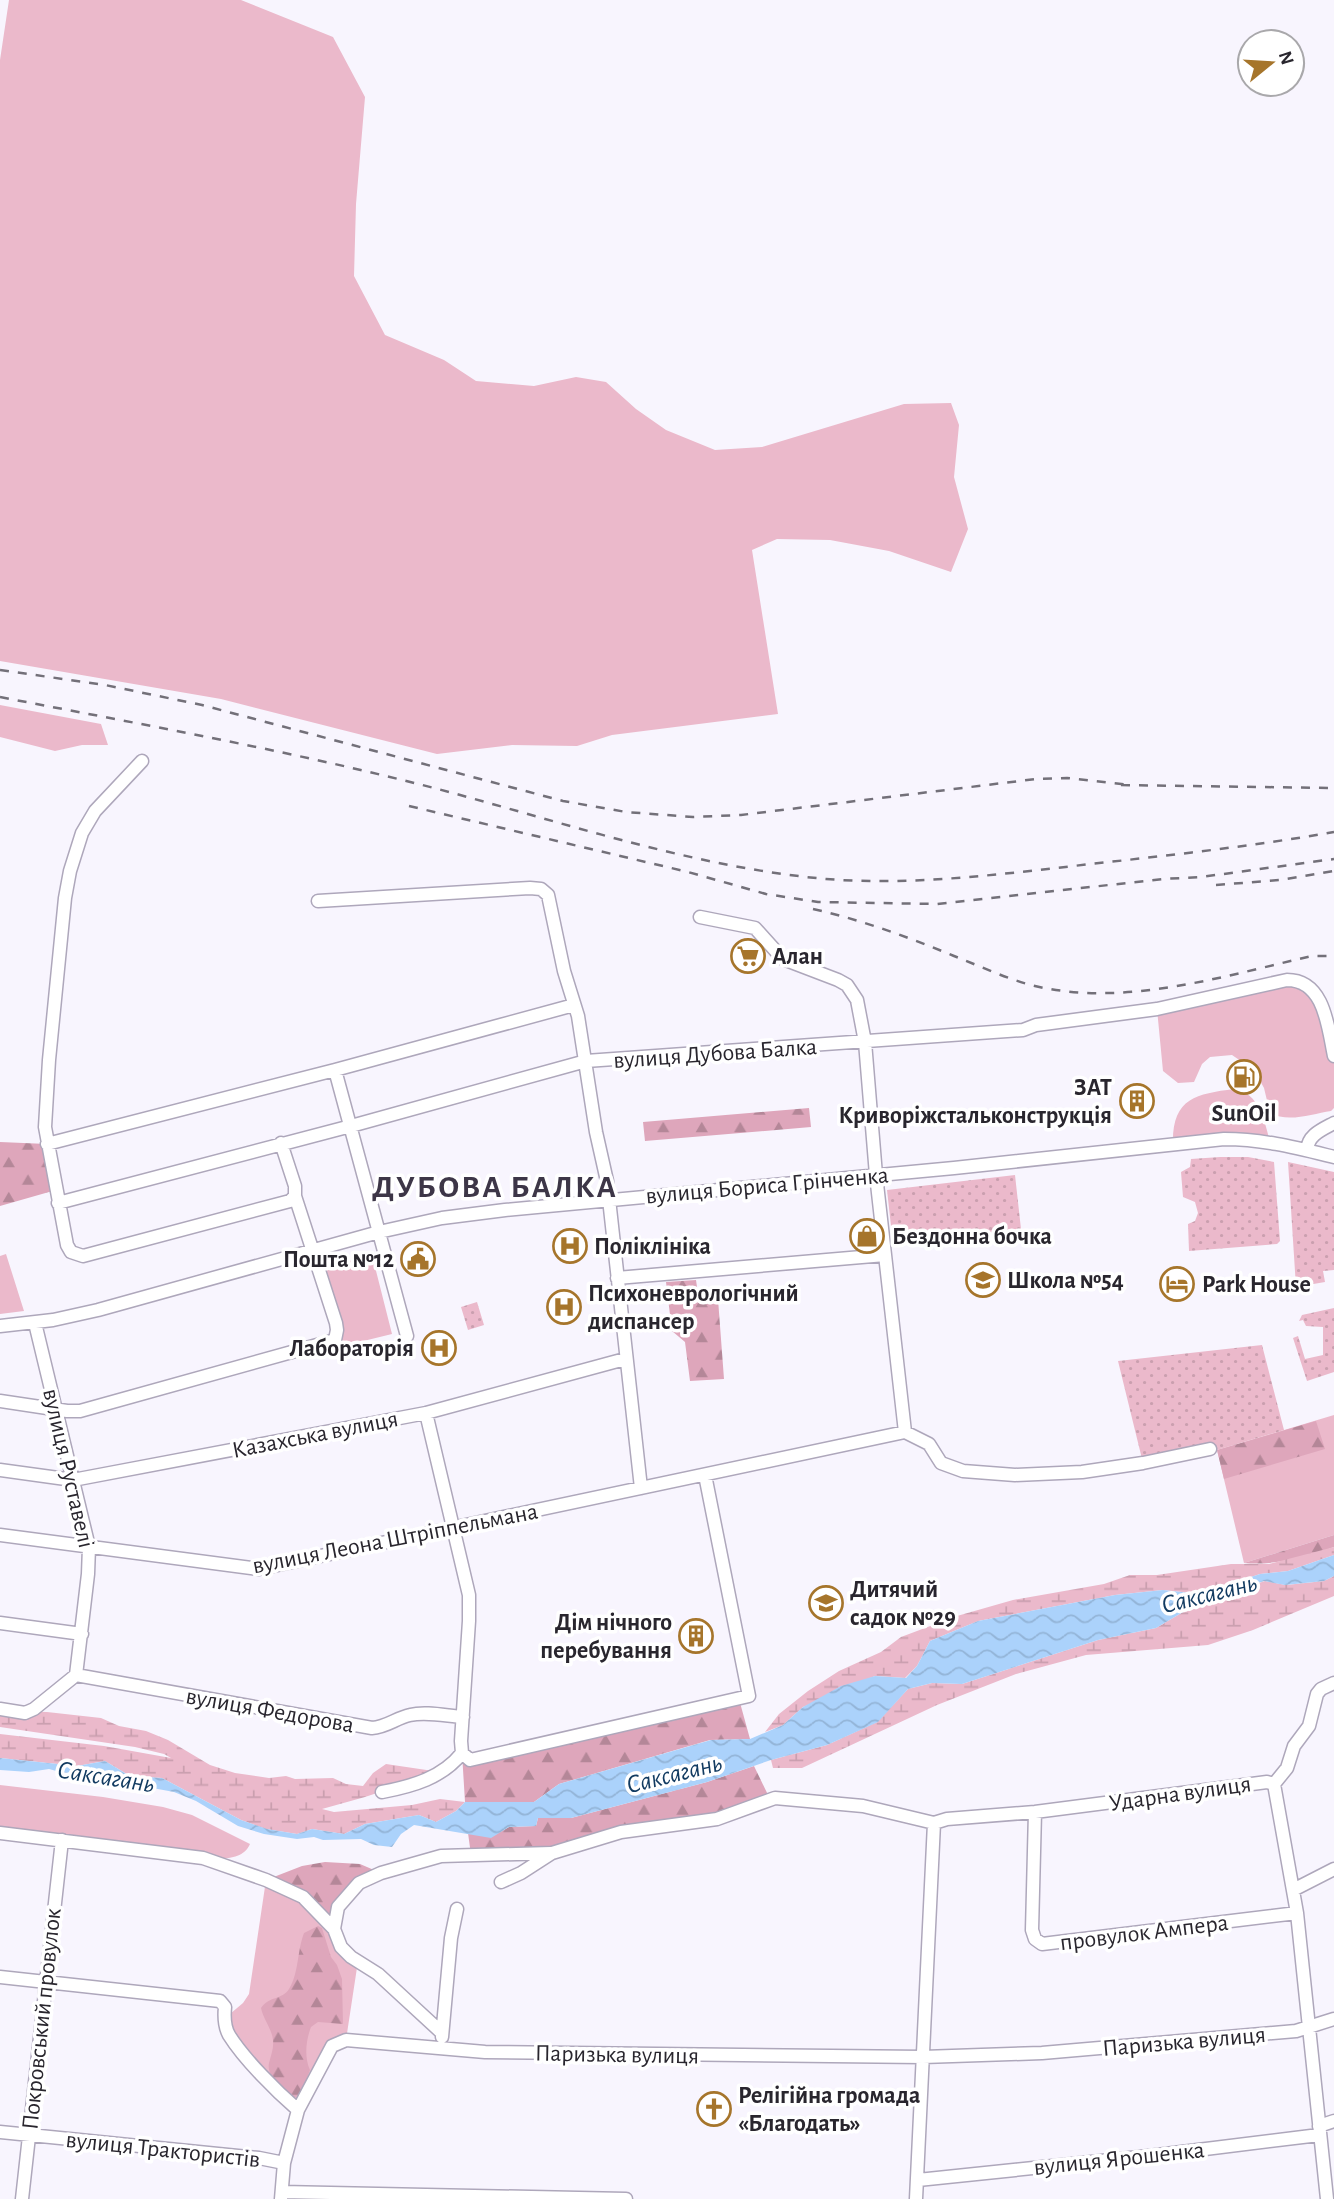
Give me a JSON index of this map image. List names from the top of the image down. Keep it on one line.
{"streets":{"street":["вулиця Дубова Балка","вулиця Бориса Грінченка","Казахська вулиця","вулиця Руставелі","вулиця Леона Штріппельмана","вулиця Федорова","Ударна вулиця","провулок Ампера","Покровський провулок","Паризька вулиця","вулиця Трактористів","вулиця Ярошенка"]},"crossings":[["вулиця Бориса Грінченка","вулиця Руставелі"],["Казахська вулиця","вулиця Руставелі"],["вулиця Руставелі","вулиця Леона Штріппельмана"],["вулиця Руставелі","вулиця Федорова"],["Ударна вулиця","провулок Ампера"],["Ударна вулиця","Паризька вулиця"],["Ударна вулиця","вулиця Ярошенка"],["Покровський провулок","вулиця Трактористів"]],"districts":["ДУБОВА БАЛКА"],"water":["Саксагань"],"places":{"supermarket":["Алан"],"fuel station":["SunOil"],"building":["ЗАТ Криворіжстальконструкція","Дім нічного перебування"],"shop":["Бездонна бочка"],"hospital":["Поліклініка","Психоневрологічний диспансер","Лабораторія"],"public building":["Пошта №12"],"school or university":["Школа №54","Дитячий садок №29"],"hotel":["Park House"],"church":["Релігійна громада «Благодать»"]},"north":"right"}
